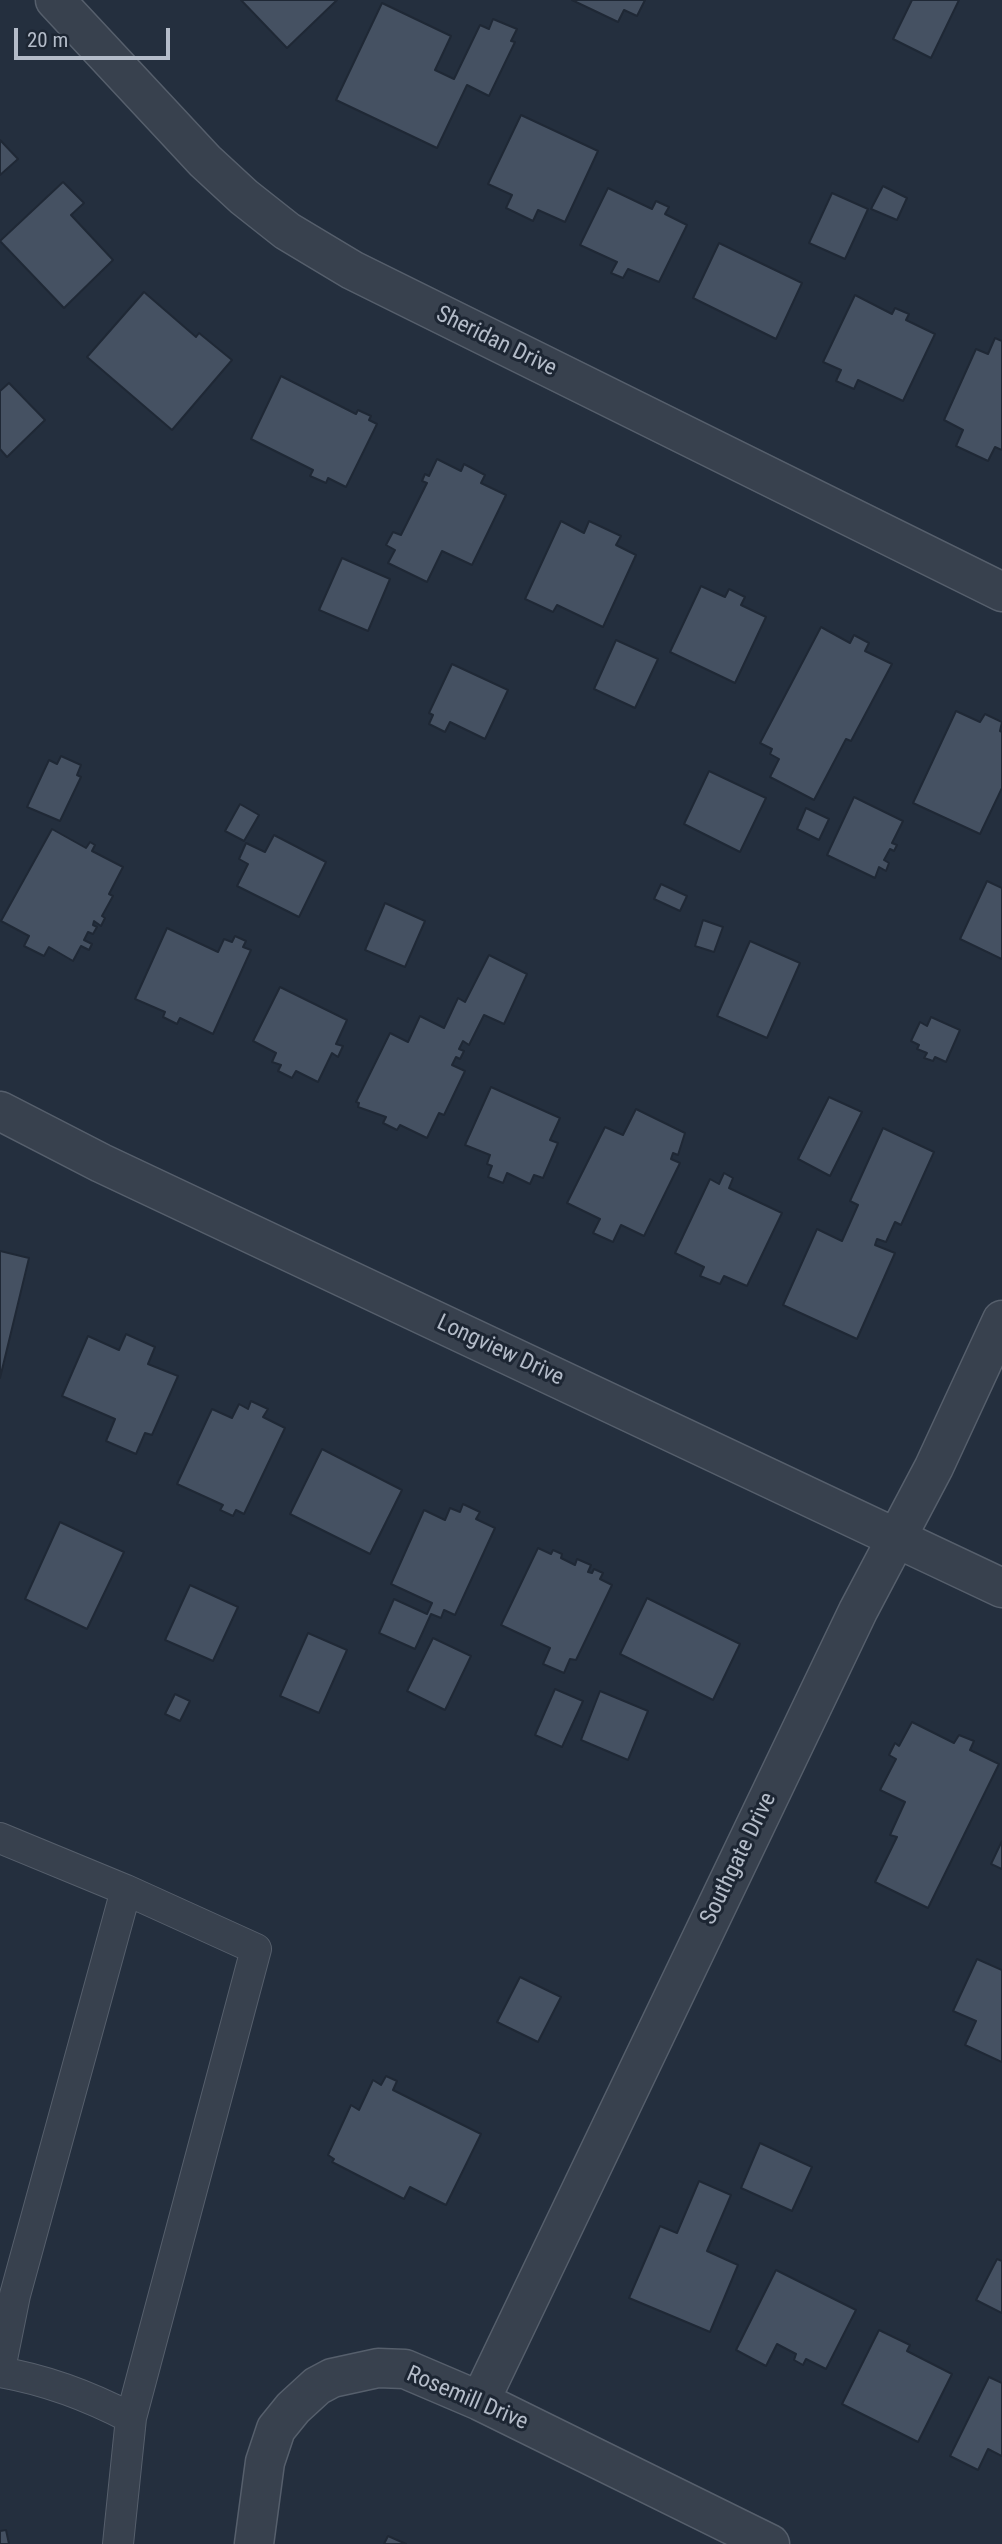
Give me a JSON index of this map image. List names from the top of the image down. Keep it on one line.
{"streets":{"street":["Sheridan Drive","Longview Drive","Southgate Drive","Rosemill Drive"]},"crossings":[["Longview Drive","Southgate Drive"],["Southgate Drive","Rosemill Drive"]],"scale_bar":"20 m"}
